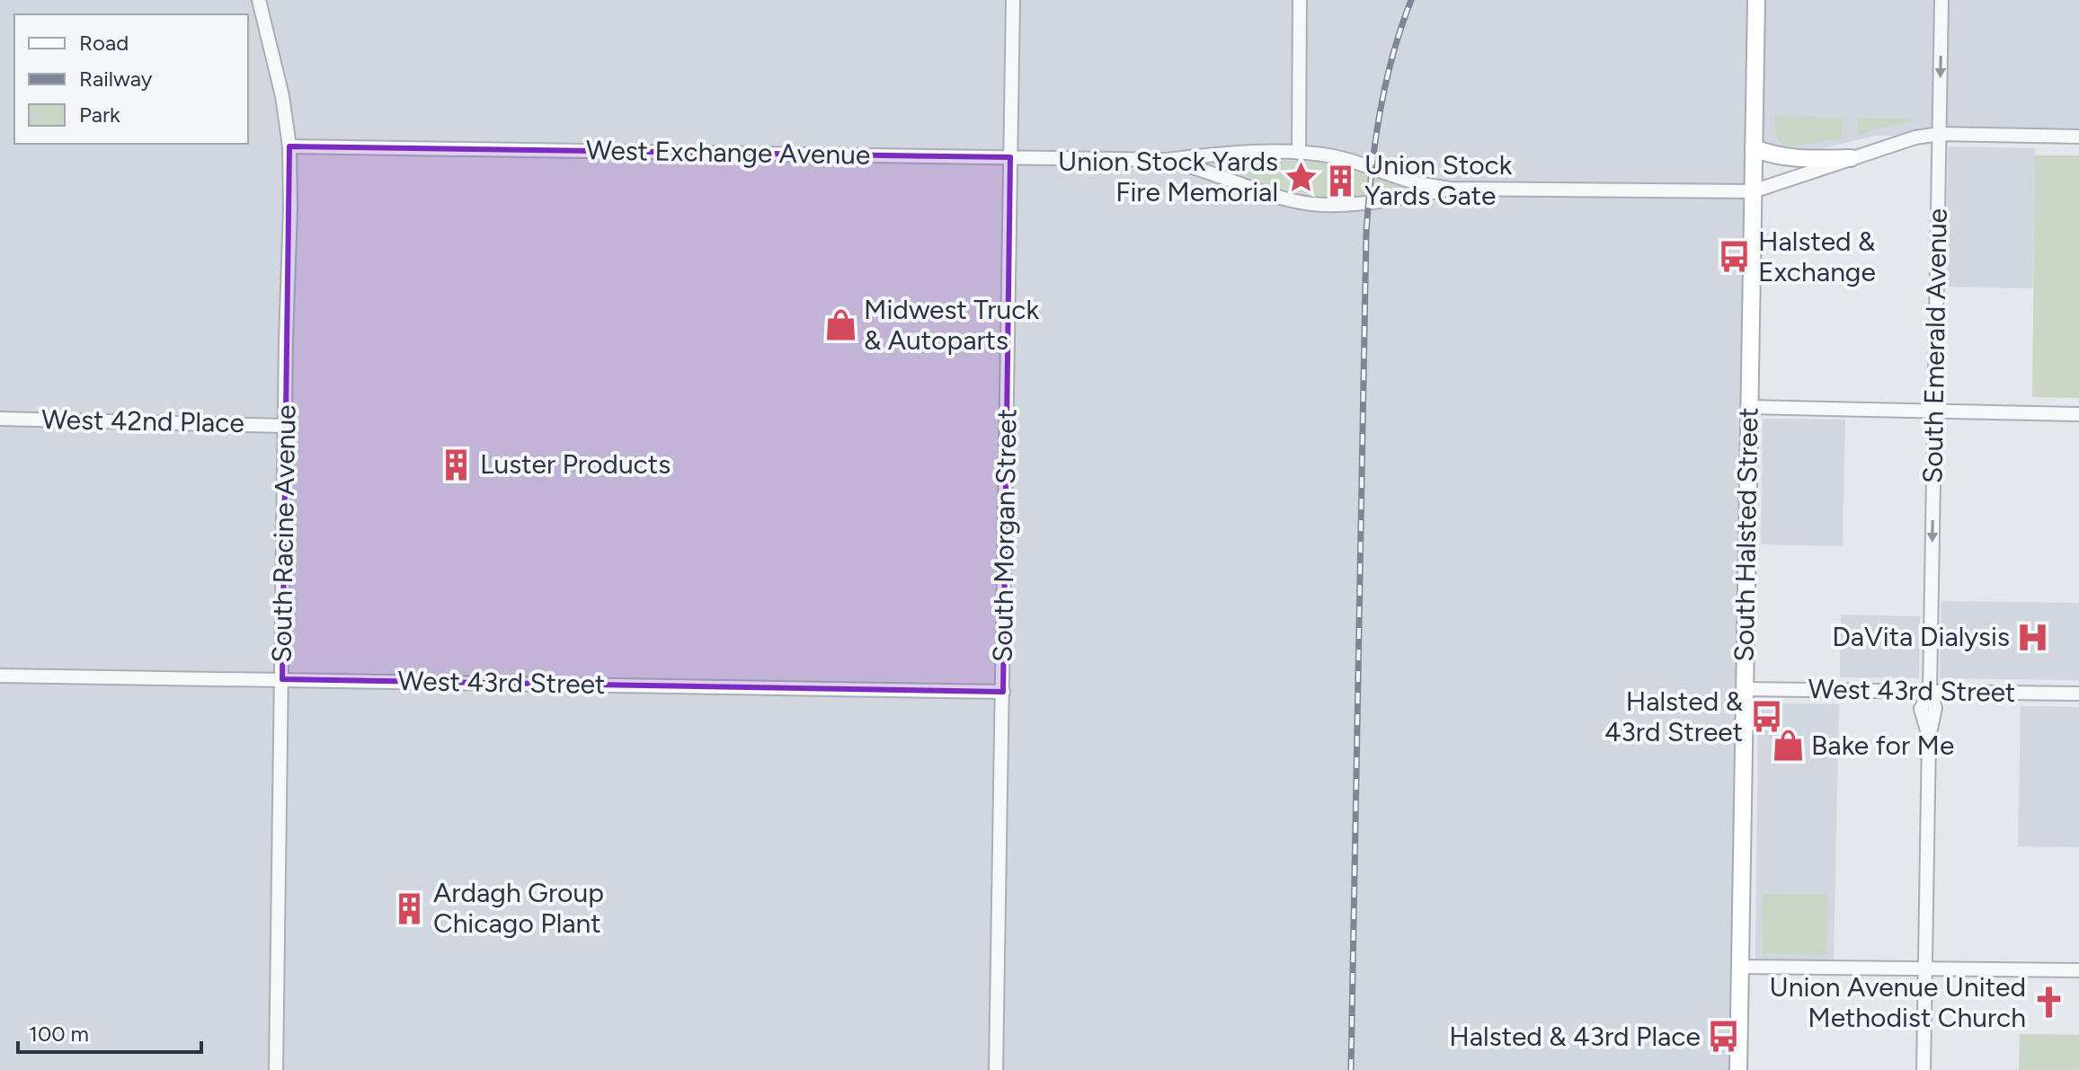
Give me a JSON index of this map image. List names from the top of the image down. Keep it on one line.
{"streets":{"main road":["South Halsted Street"],"street":["West Exchange Avenue","South Emerald Avenue","West 42nd Place","South Racine Avenue","South Morgan Street","West 43rd Street"]},"crossings":[["West Exchange Avenue","South Emerald Avenue"],["West Exchange Avenue","South Racine Avenue"],["West Exchange Avenue","South Halsted Street"],["West Exchange Avenue","South Morgan Street"],["South Emerald Avenue","West 43rd Street"],["West 42nd Place","South Racine Avenue"],["South Racine Avenue","West 43rd Street"],["South Halsted Street","West 43rd Street"],["South Morgan Street","West 43rd Street"]],"one_way":["South Emerald Avenue"],"places":{"place":["Union Stock Yards Fire Memorial"],"building":["Union Stock Yards Gate","Luster Products","Ardagh Group Chicago Plant"],"bus stop":["Halsted & Exchange","Halsted & 43rd Street","Halsted & 43rd Place"],"shop":["Midwest Truck & Autoparts","Bake for Me"],"hospital":["DaVita Dialysis"],"church":["Union Avenue United Methodist Church"]},"legend":["Road","Railway","Park"],"scale_bar":"100 m"}
